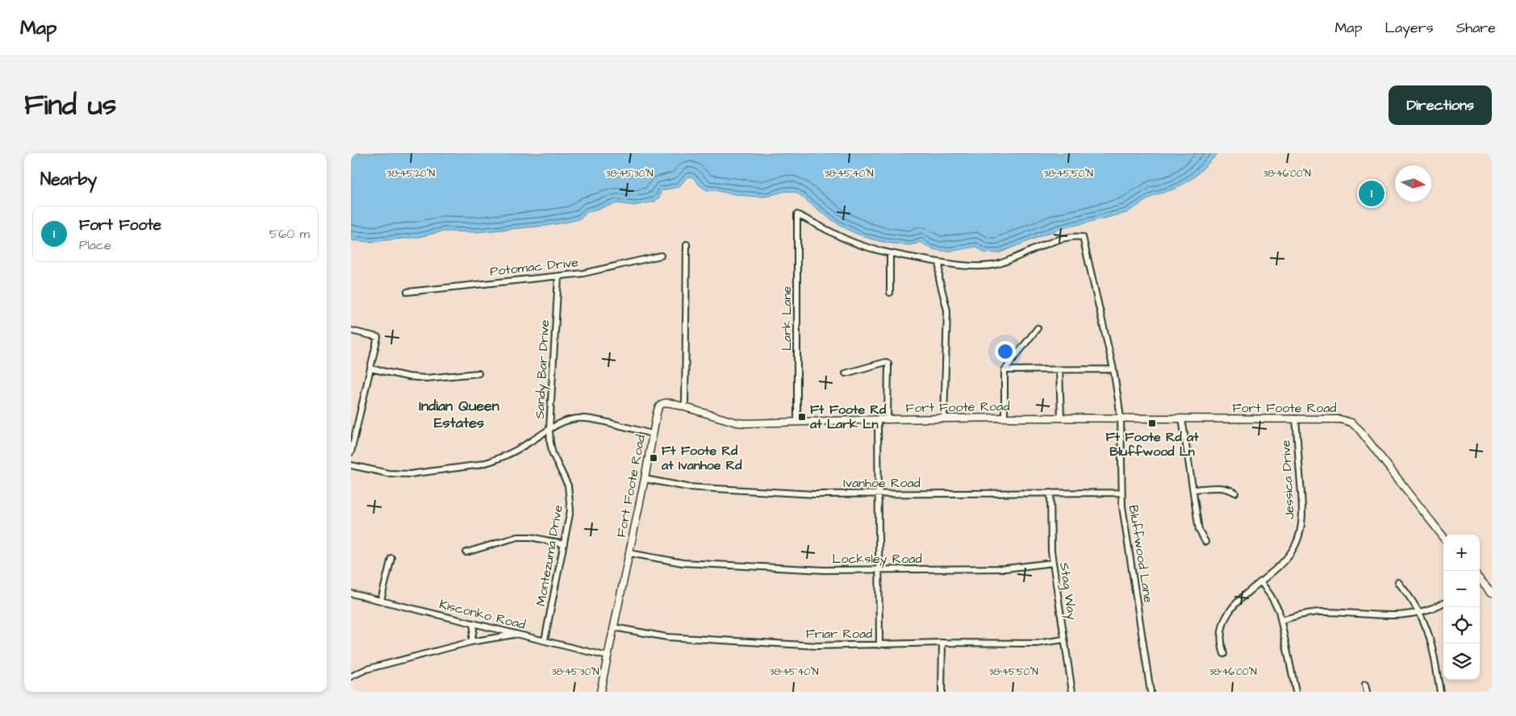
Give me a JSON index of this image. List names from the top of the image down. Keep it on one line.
{"streets":{"street":["Potomac Drive","Lark Lane","Sandy Bar Drive","Fort Foote Road","Jessica Drive","Ivanhoe Road","Bluffwood Lane","Montezuma Drive","Locksley Road","Stag Way","Kisconko Road","Friar Road"]},"crossings":[["Potomac Drive","Sandy Bar Drive"],["Lark Lane","Fort Foote Road"],["Sandy Bar Drive","Fort Foote Road"],["Sandy Bar Drive","Montezuma Drive"],["Fort Foote Road","Jessica Drive"],["Fort Foote Road","Ivanhoe Road"],["Fort Foote Road","Bluffwood Lane"],["Fort Foote Road","Locksley Road"],["Fort Foote Road","Kisconko Road"],["Fort Foote Road","Friar Road"],["Ivanhoe Road","Bluffwood Lane"],["Ivanhoe Road","Stag Way"],["Montezuma Drive","Kisconko Road"],["Locksley Road","Stag Way"],["Stag Way","Friar Road"]],"districts":["Indian Queen Estates"],"places":{"transit":["Ft Foote Rd at Lark Ln","Ft Foote Rd at Bluffwood Ln","Ft Foote Rd at Ivanhoe Rd"]},"north":"right","page":{"header":"Map","nav":["Map","Layers","Share"],"title":"Find us","buttons":"Directions","heading":"Nearby","pins":"1","list":[{"mark":"1","name":"Fort Foote","note":"Place","value":"560 m"}],"map_buttons":["+","−"]},"coordinates":["38°45'20\"N","38°45'30\"N","38°45'40\"N","38°45'50\"N","38°46'00\"N"]}
